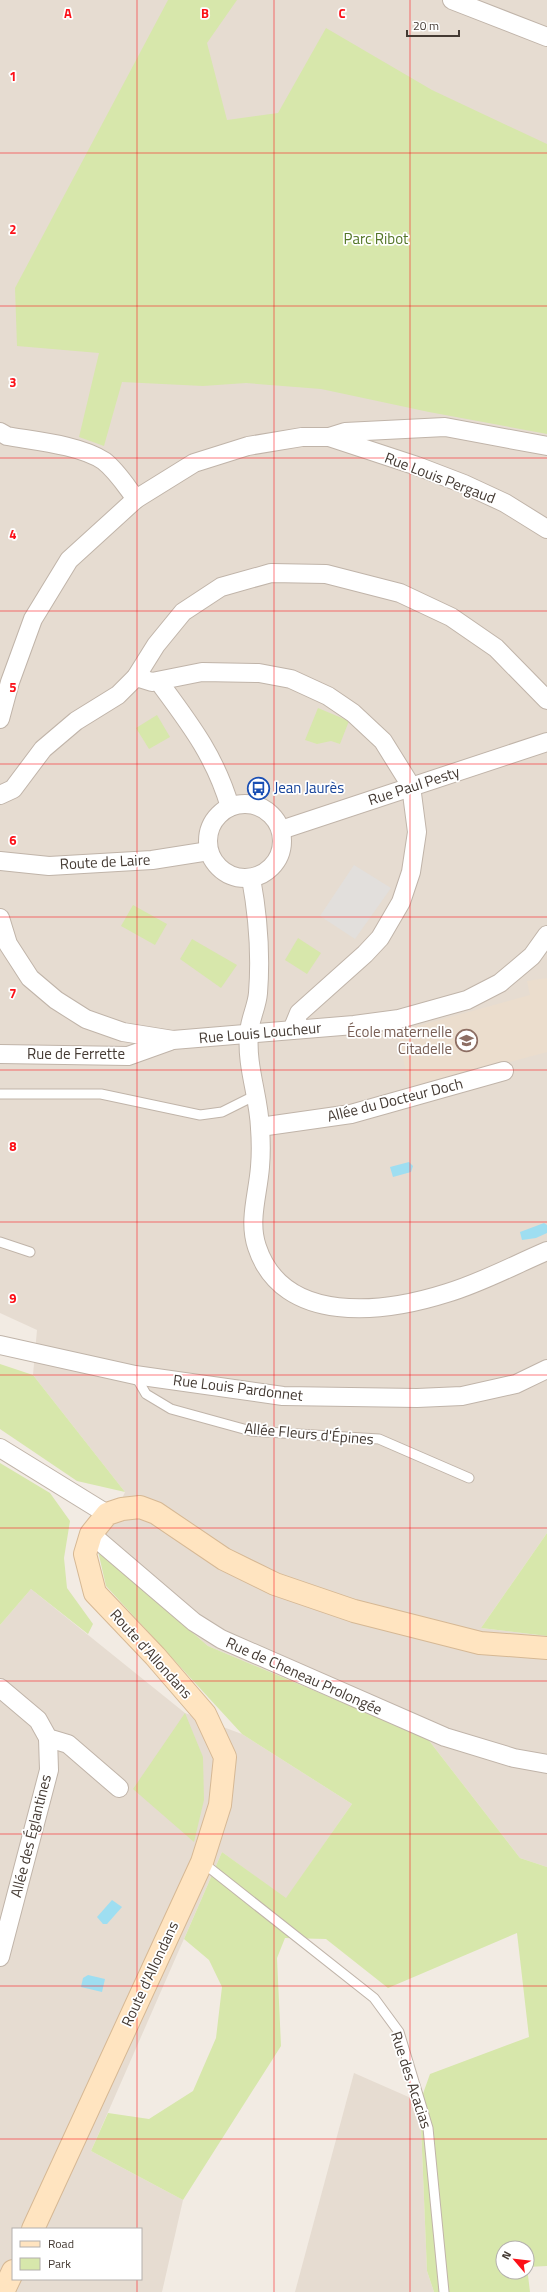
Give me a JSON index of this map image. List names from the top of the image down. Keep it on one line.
{"streets":{"main road":["Route d'Allondans"],"street":["Rue Louis Pergaud","Rue Paul Pesty","Route de Laire","Rue Louis Loucheur","Rue de Ferrette","Allée du Docteur Doch","Rue Louis Pardonnet","Rue de Cheneau Prolongée","Allée des Églantines"],"lane":["Allée Fleurs d'Épines","Rue des Acacias"]},"crossings":[["Rue Paul Pesty","Route de Laire"],["Rue Louis Loucheur","Rue de Ferrette"],["Rue Louis Pardonnet","Allée Fleurs d'Épines"],["Route d'Allondans","Rue de Cheneau Prolongée"],["Route d'Allondans","Rue des Acacias"]],"parks":["Parc Ribot"],"places":{"bus stop":["Jean Jaurès"],"school or university":["École maternelle Citadelle"]},"legend":["Road","Park"],"scale_bar":"20 m","north":"top left","grid":{"columns":["A","B","C"],"rows":["1","2","3","4","5","6","7","8","9"]}}
